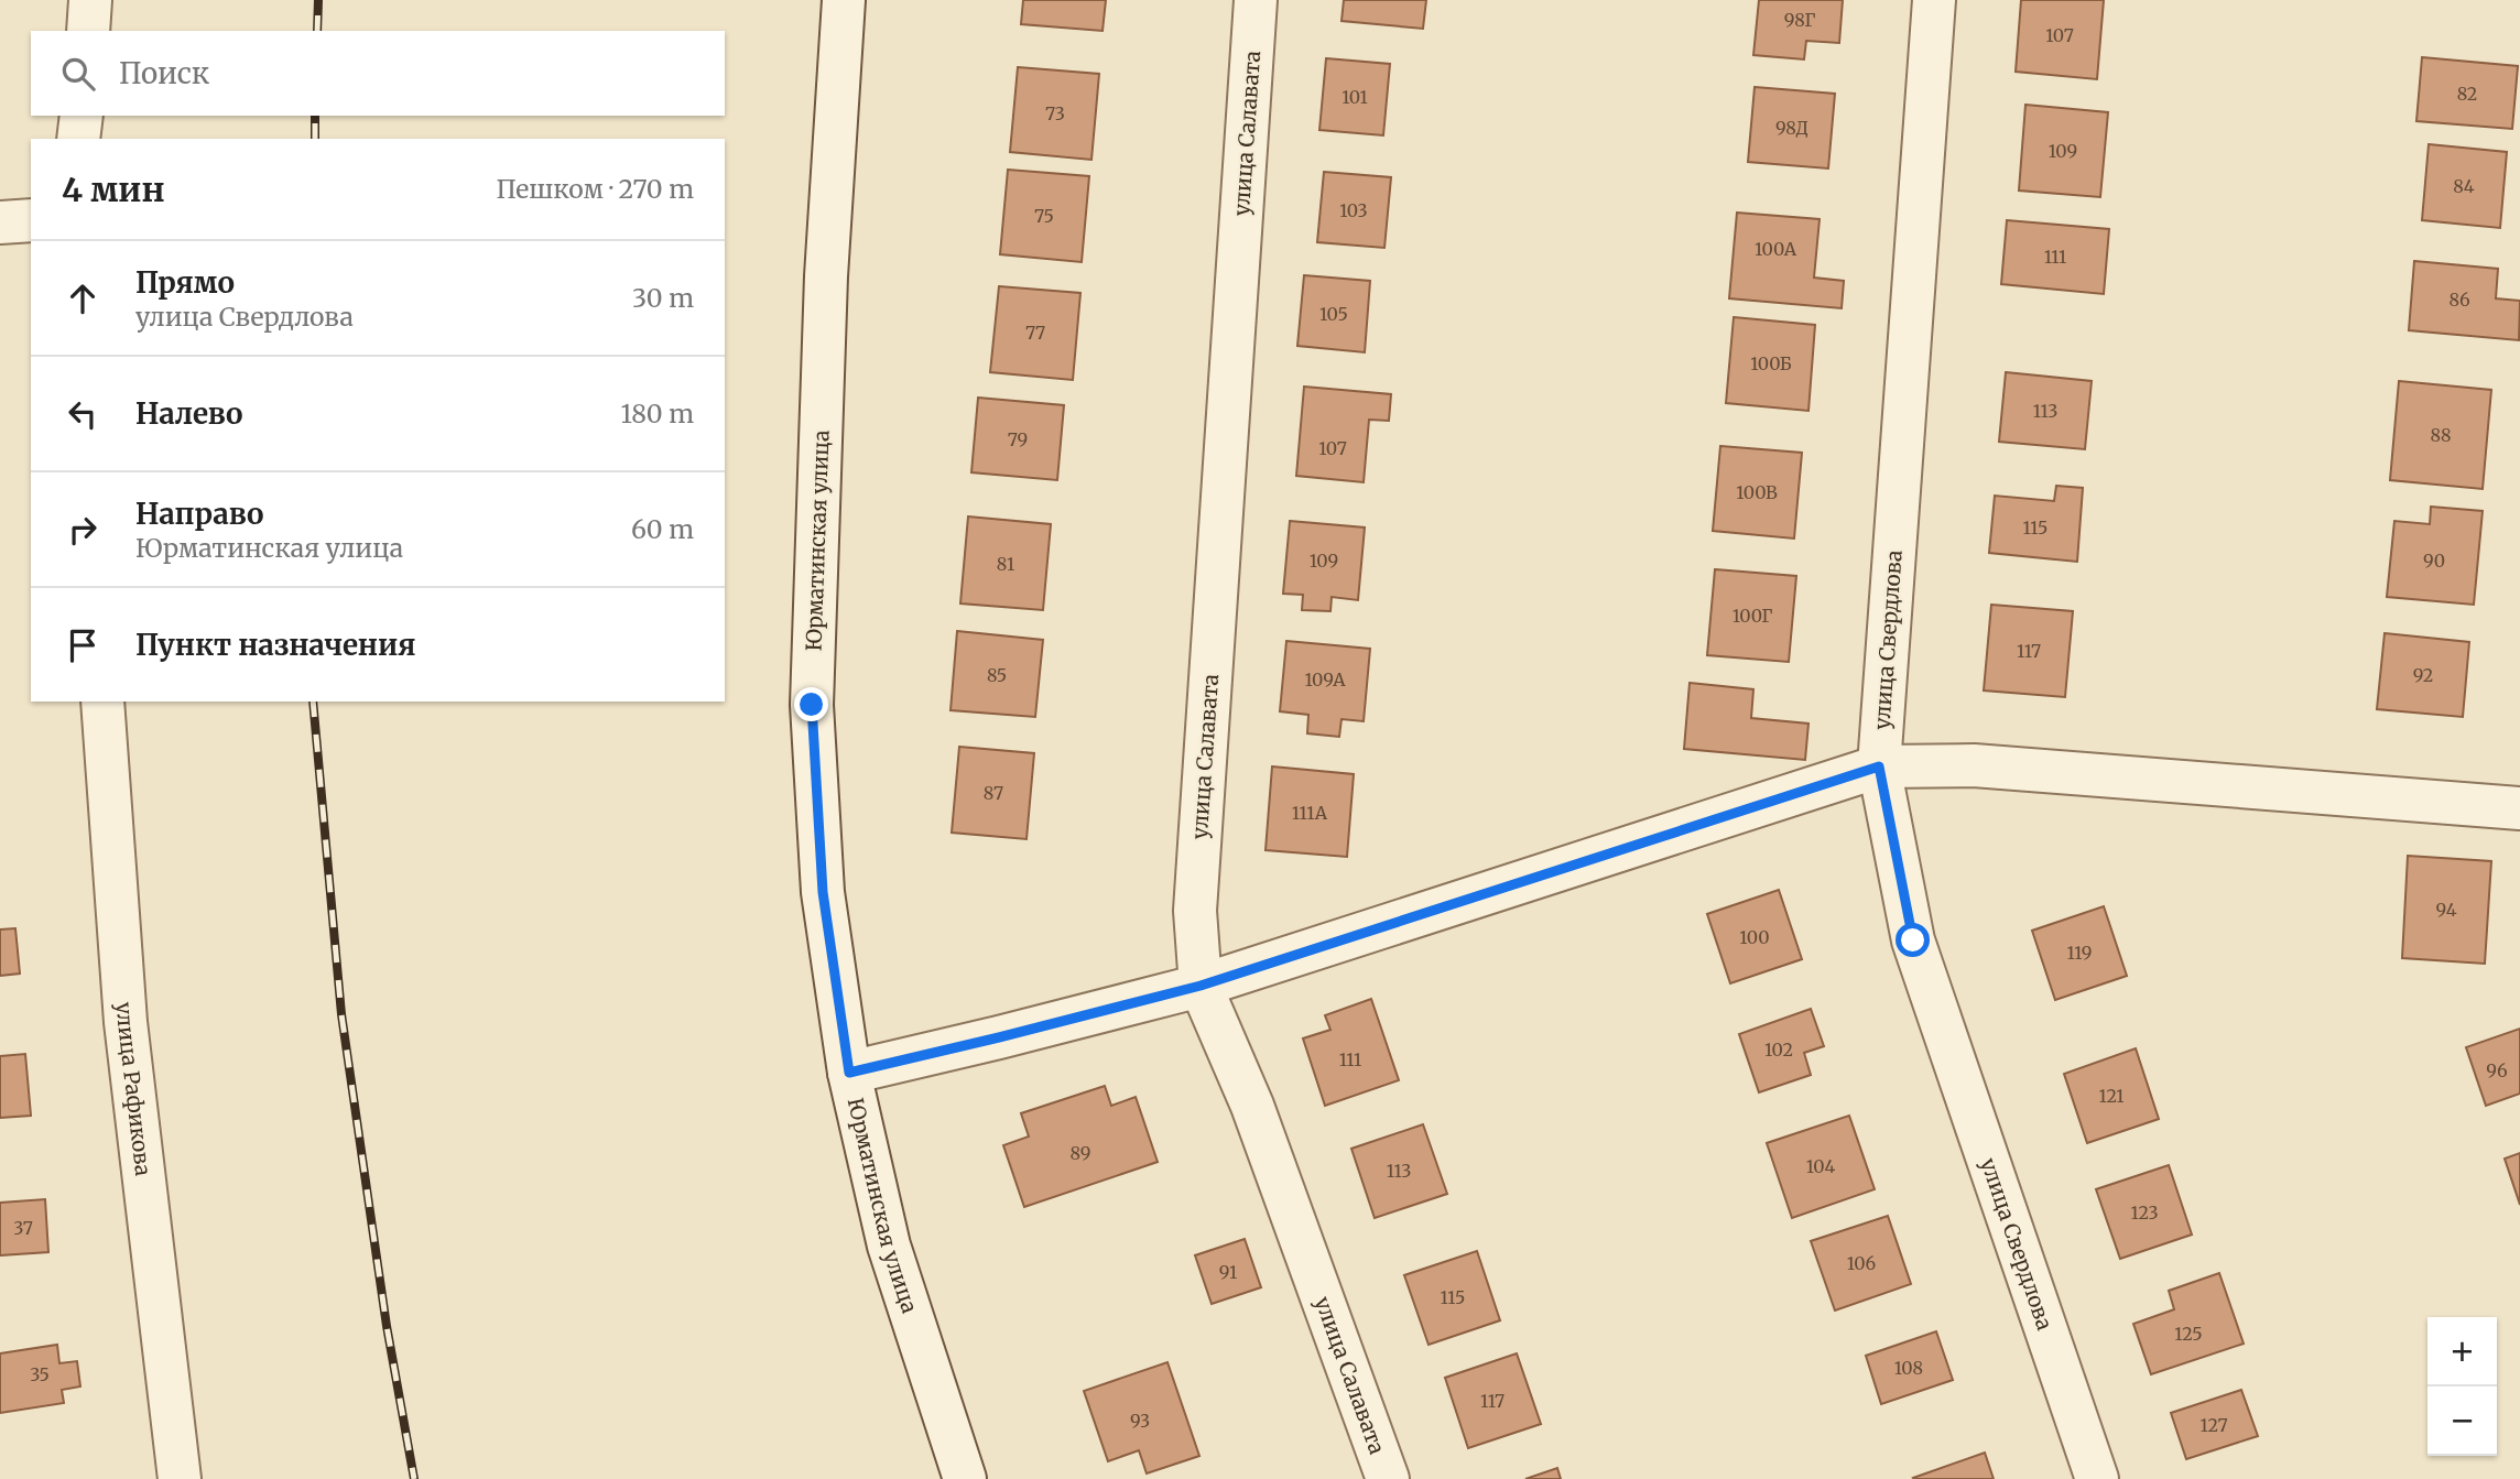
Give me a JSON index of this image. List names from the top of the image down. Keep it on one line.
{"streets":{"street":["улица Салавата","Юрматинская улица","улица Свердлова","улица Рафикова"]},"house_numbers":["98Г","107","82","101","73","98Д","109","84","103","75","100А","111","86","105","77","100Б","113","88","79","107","100В","115","109","90","81","100Г","117","85","92","109А","87","111А","94","100","119","102","111","96","121","89","104","113","123","37","106","91","115","125","108","35","117","93","127"],"page":{"search":"Поиск","heading":["4 мин","Пешком · 270 m"],"list":[["Прямо","улица Свердлова","30 m"],["Налево","180 m"],["Направо","Юрматинская улица","60 m"],"Пункт назначения"],"map_buttons":["+","−"]}}
